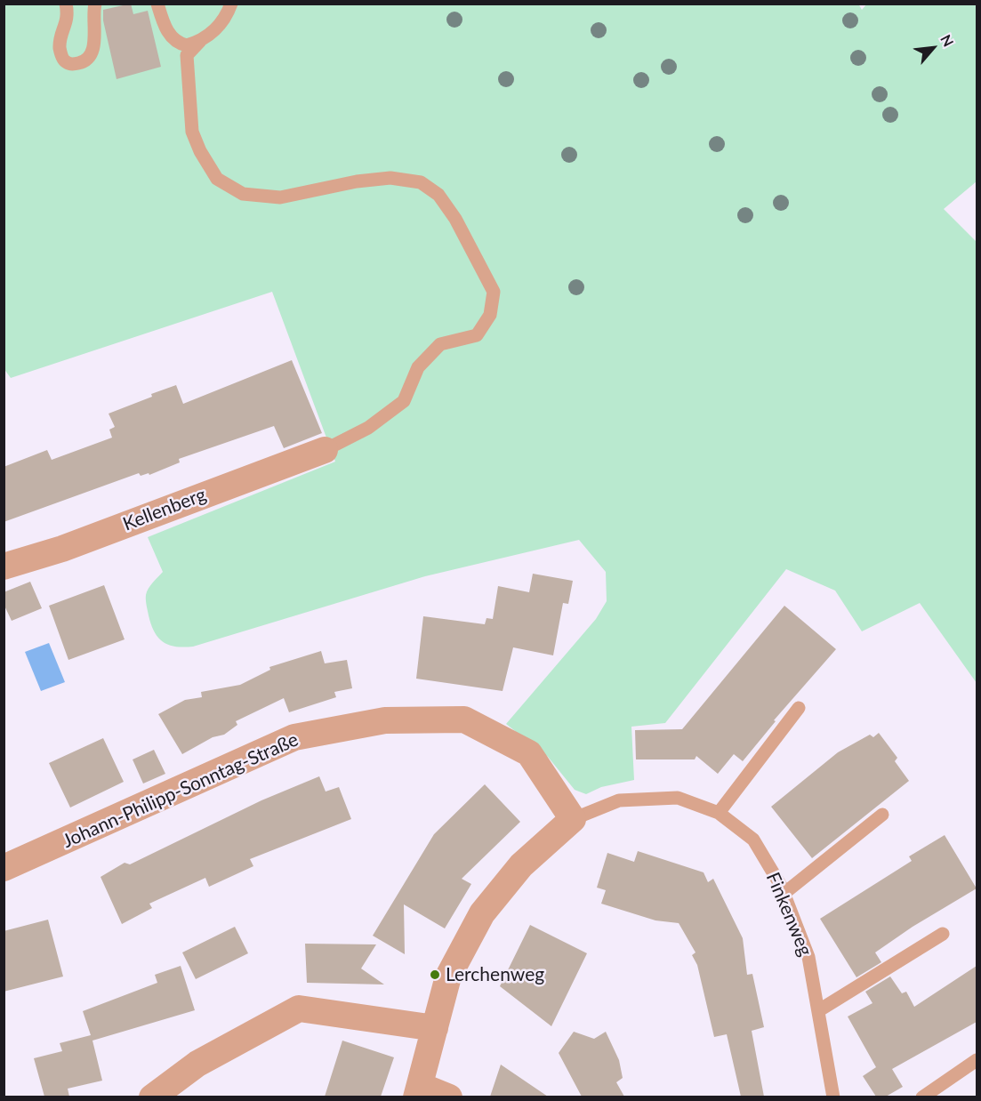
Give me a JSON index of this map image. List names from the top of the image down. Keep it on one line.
{"streets":{"street":["Kellenberg","Johann-Philipp-Sonntag-Straße","Finkenweg"]},"crossings":[["Johann-Philipp-Sonntag-Straße","Finkenweg"]],"places":["Lerchenweg"],"north":"top right"}
